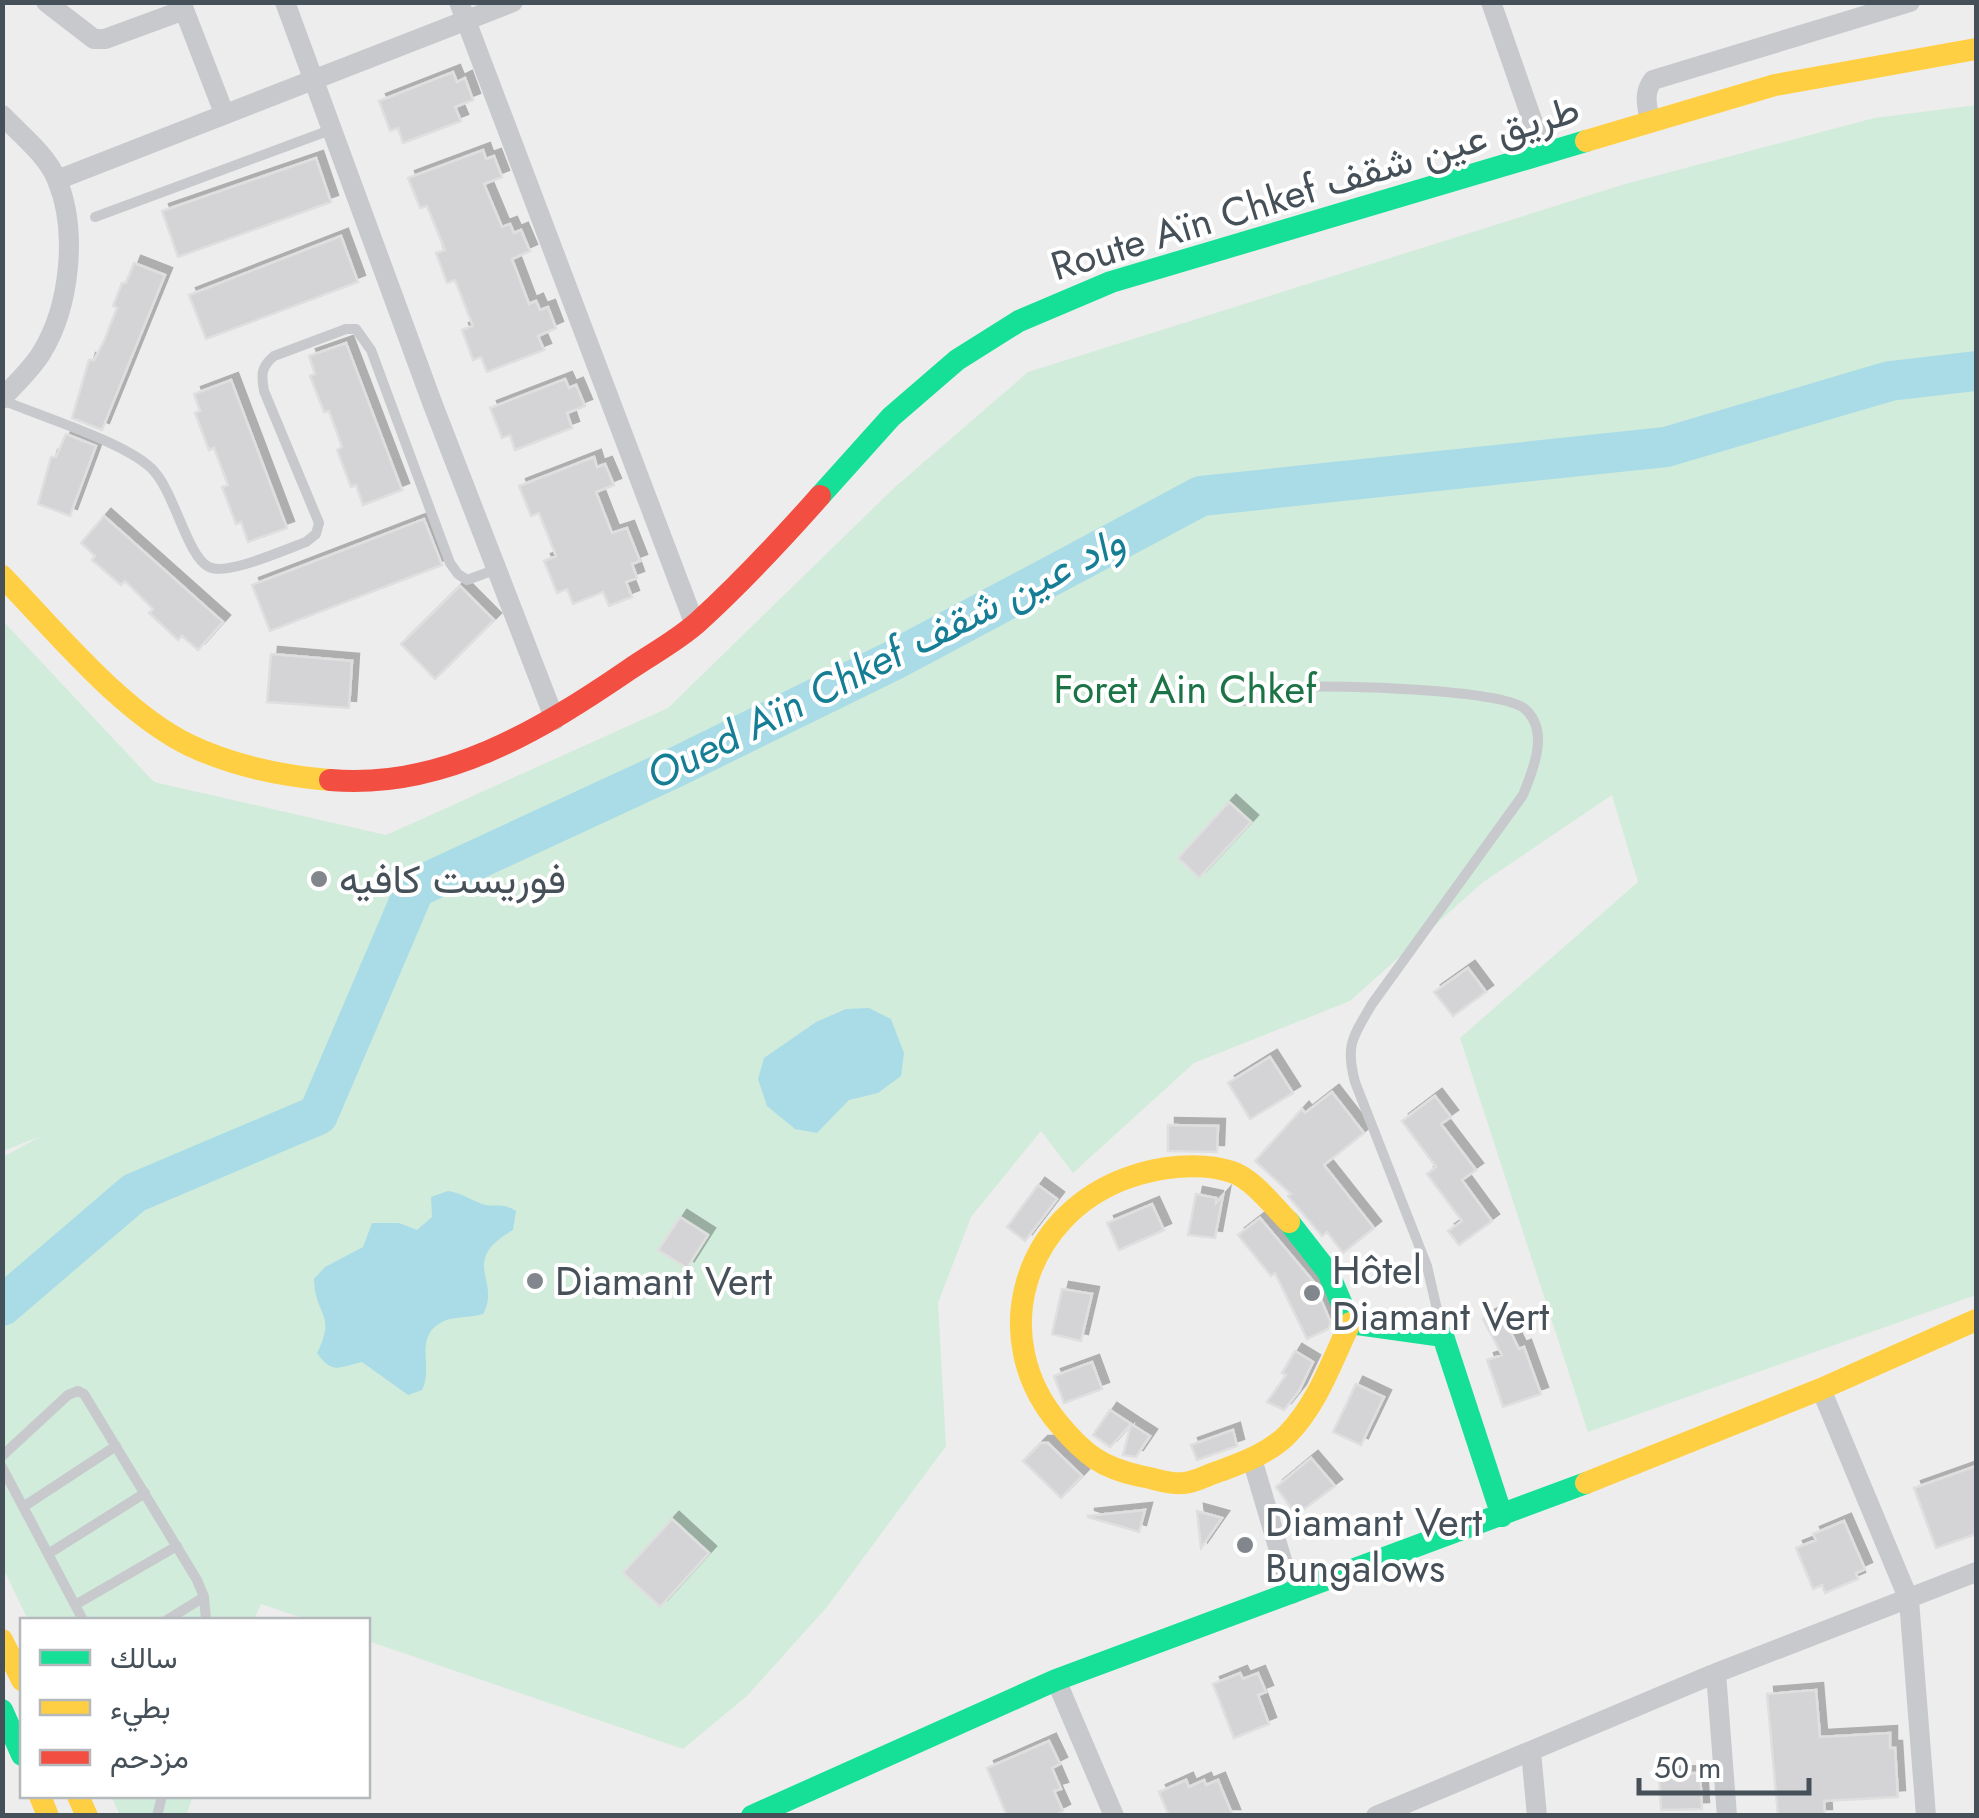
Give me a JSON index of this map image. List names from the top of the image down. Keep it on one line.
{"streets":{"main road":["Route Aïn Chkef طريق عين شقف"]},"water":["Oued Aïn Chkef واد عين شقف"],"parks":["Foret Ain Chkef"],"places":["فوريست كافيه","Diamant Vert","Hôtel Diamant Vert","Diamant Vert Bungalows"],"legend":["سالك","بطيء","مزدحم"],"scale_bar":"50 m"}
